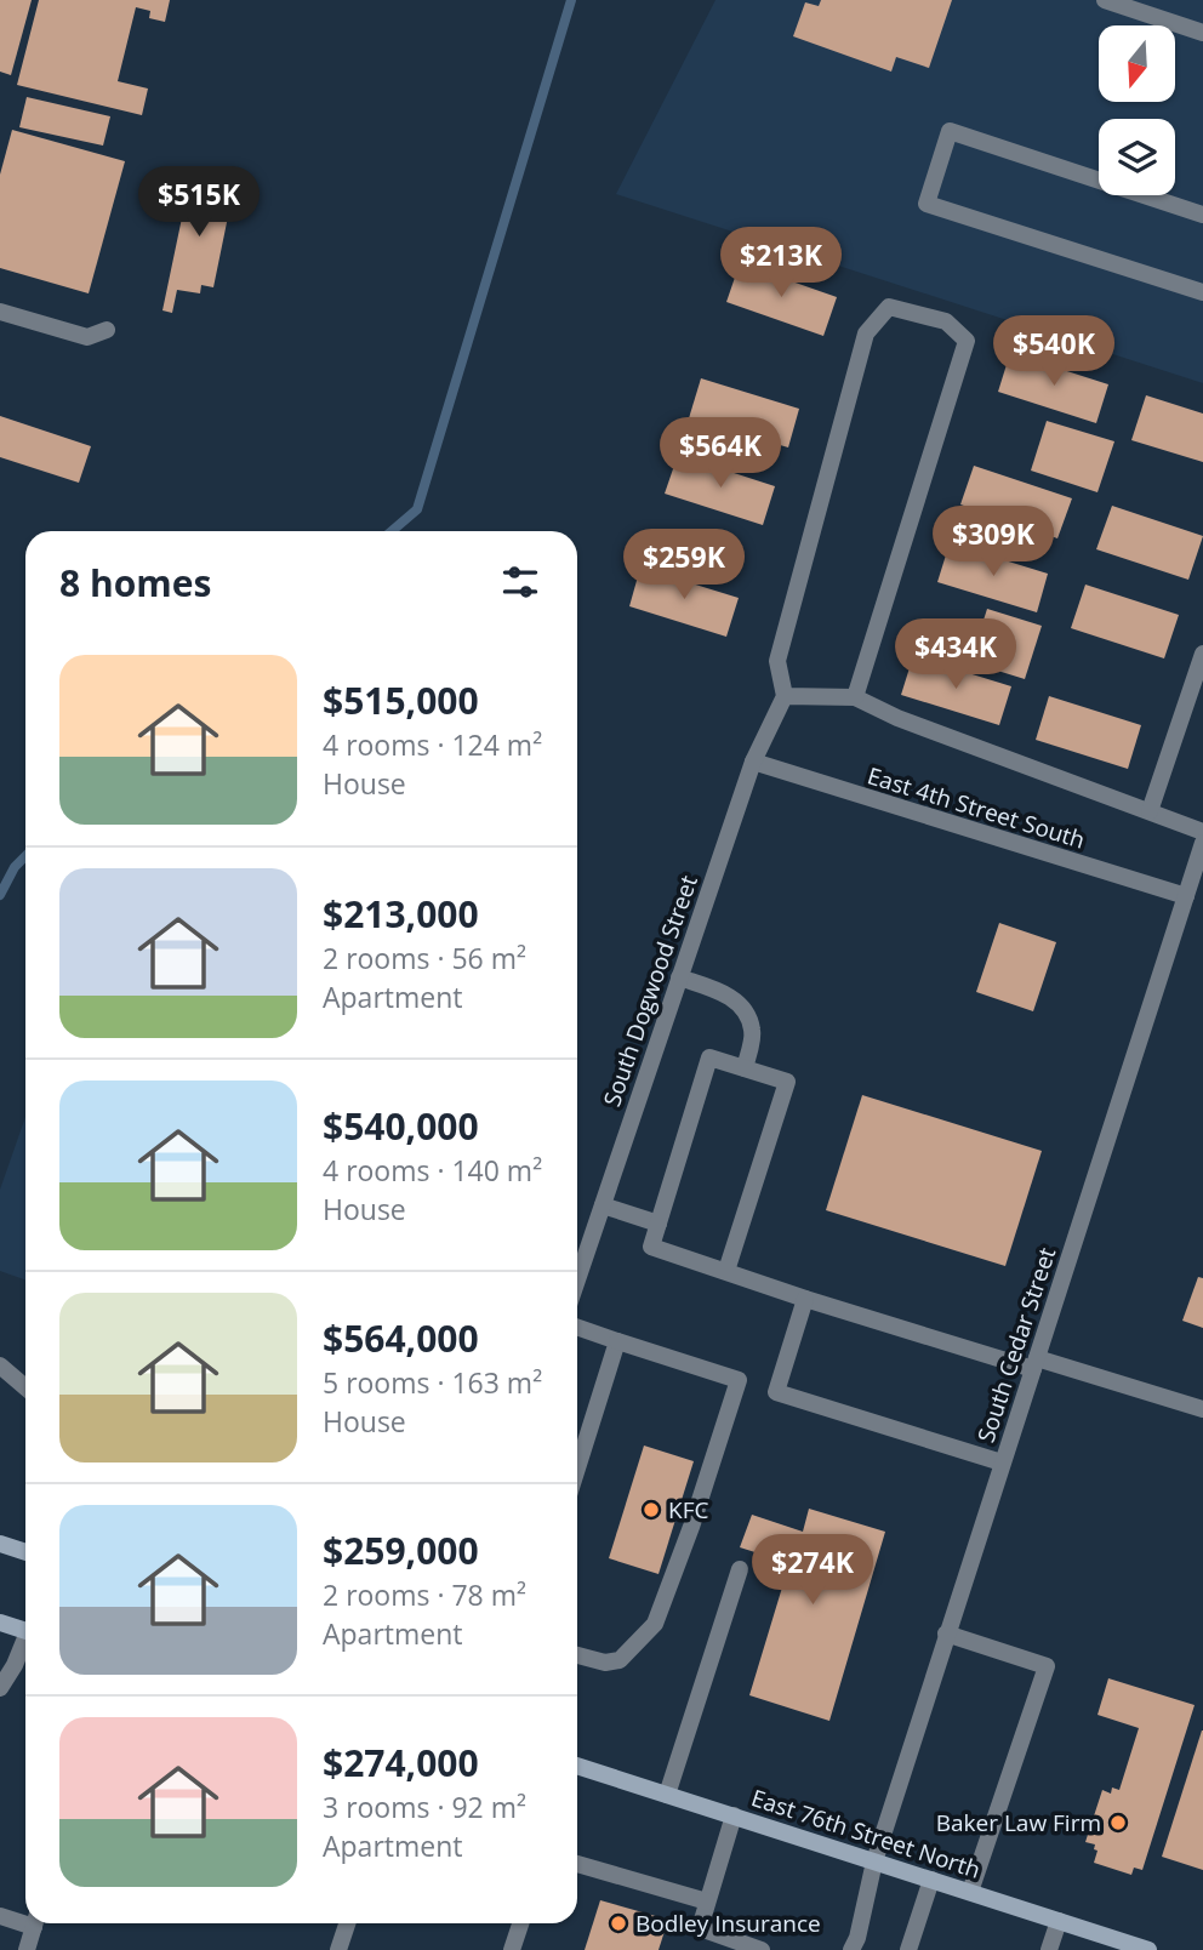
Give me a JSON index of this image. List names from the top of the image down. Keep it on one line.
{"streets":{"main road":["East 76th Street North"],"street":["East 4th Street South","South Dogwood Street","South Cedar Street"]},"crossings":[["East 4th Street South","South Dogwood Street"],["East 4th Street South","South Cedar Street"],["South Cedar Street","East 76th Street North"]],"places":["KFC","Baker Law Firm","Bodley Insurance"],"north":"bottom","page":{"price":["$515K","$213K","$540K","$564K","$309K","$259K","$434K","$274K"],"heading":"8 homes","list":[{"name":"$515,000","note":"4 rooms · 124 m² · House"},{"name":"$213,000","note":"2 rooms · 56 m² · Apartment"},{"name":"$540,000","note":"4 rooms · 140 m² · House"},{"name":"$564,000","note":"5 rooms · 163 m² · House"},{"name":"$259,000","note":"2 rooms · 78 m² · Apartment"},{"name":"$274,000","note":"3 rooms · 92 m² · Apartment"}]}}
